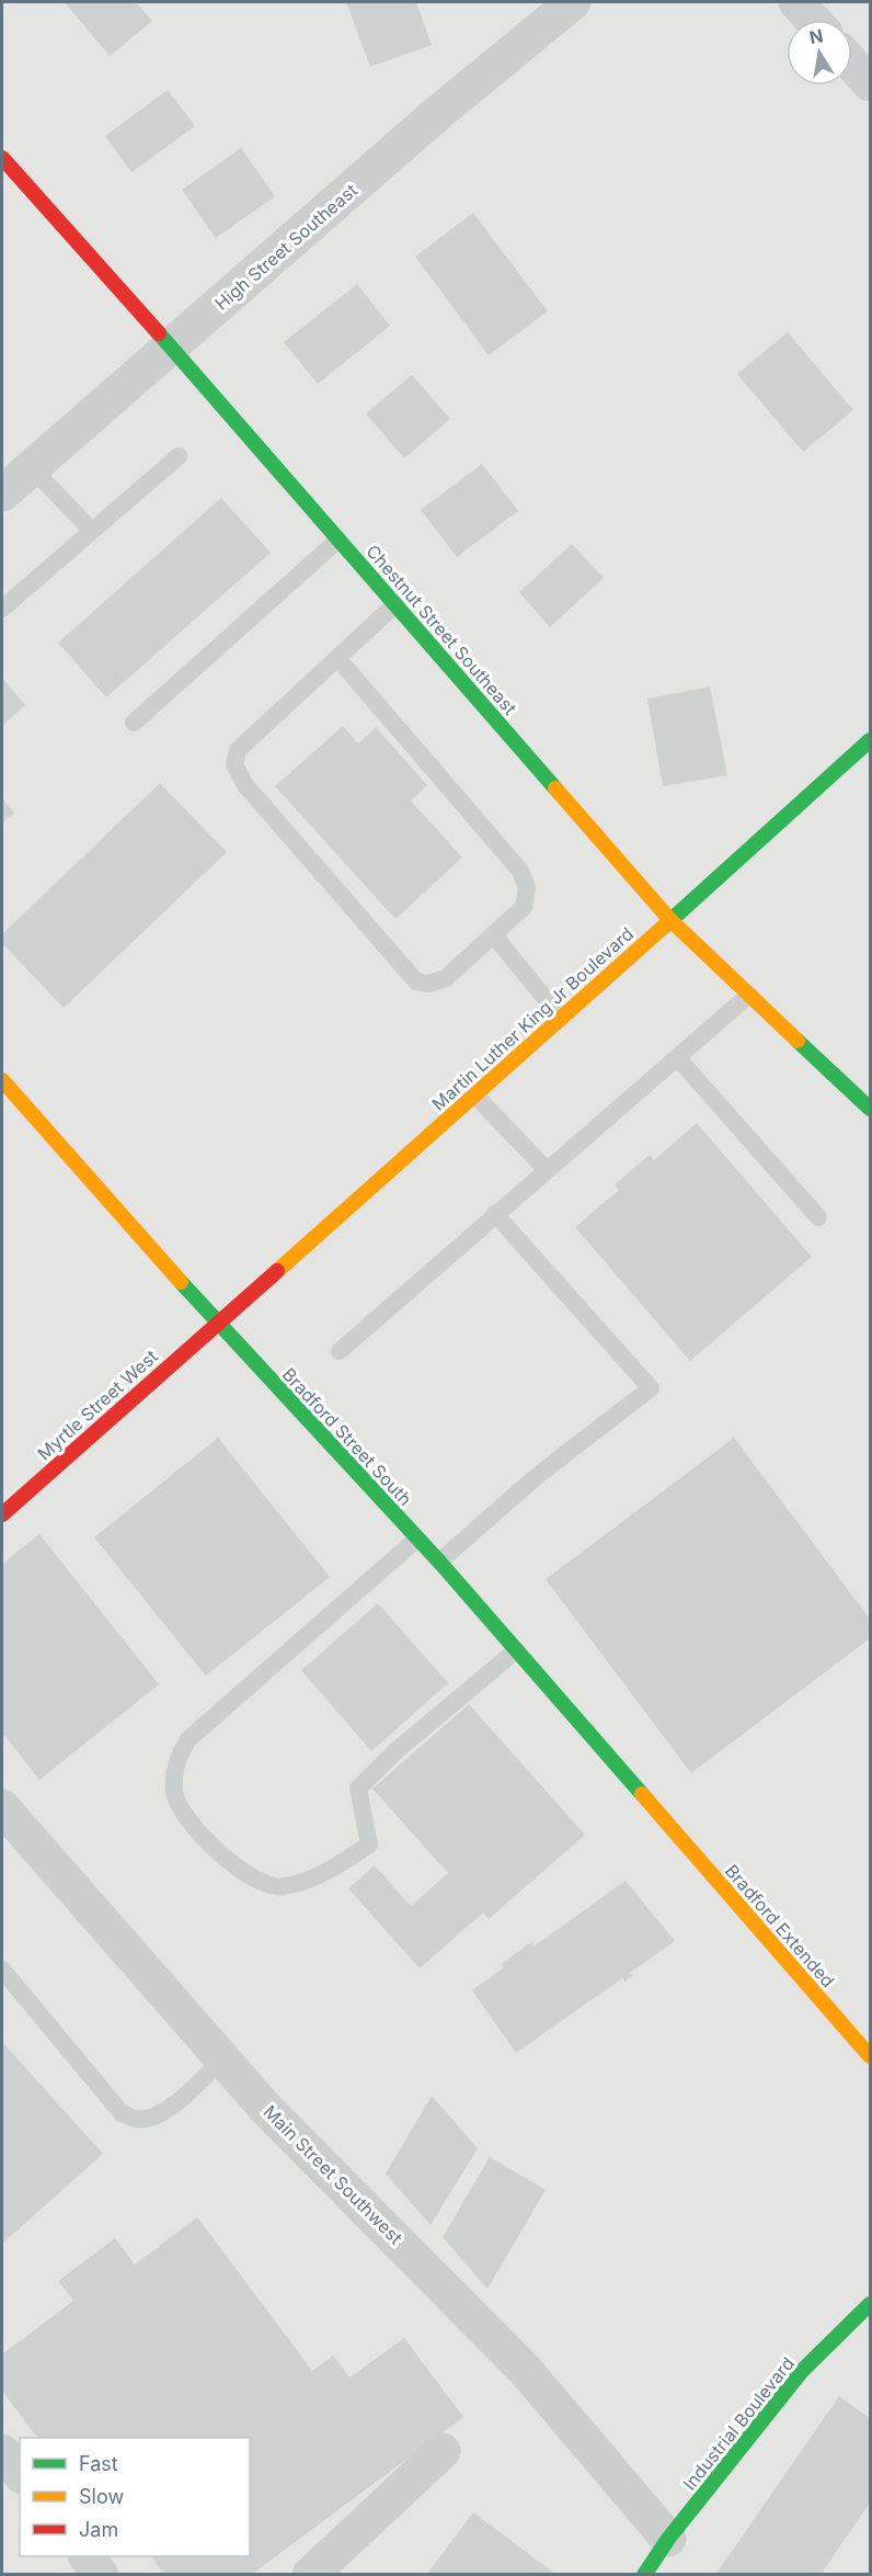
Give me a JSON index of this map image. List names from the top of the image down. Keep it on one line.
{"streets":{"street":["High Street Southeast","Chestnut Street Southeast","Martin Luther King Jr Boulevard","Myrtle Street West","Bradford Street South","Bradford Extended","Main Street Southwest","Industrial Boulevard"]},"crossings":[["High Street Southeast","Chestnut Street Southeast"],["Chestnut Street Southeast","Martin Luther King Jr Boulevard"],["Martin Luther King Jr Boulevard","Myrtle Street West"],["Martin Luther King Jr Boulevard","Bradford Street South"],["Myrtle Street West","Bradford Street South"],["Bradford Street South","Bradford Extended"],["Main Street Southwest","Industrial Boulevard"]],"legend":["Fast","Slow","Jam"],"north":"top"}
